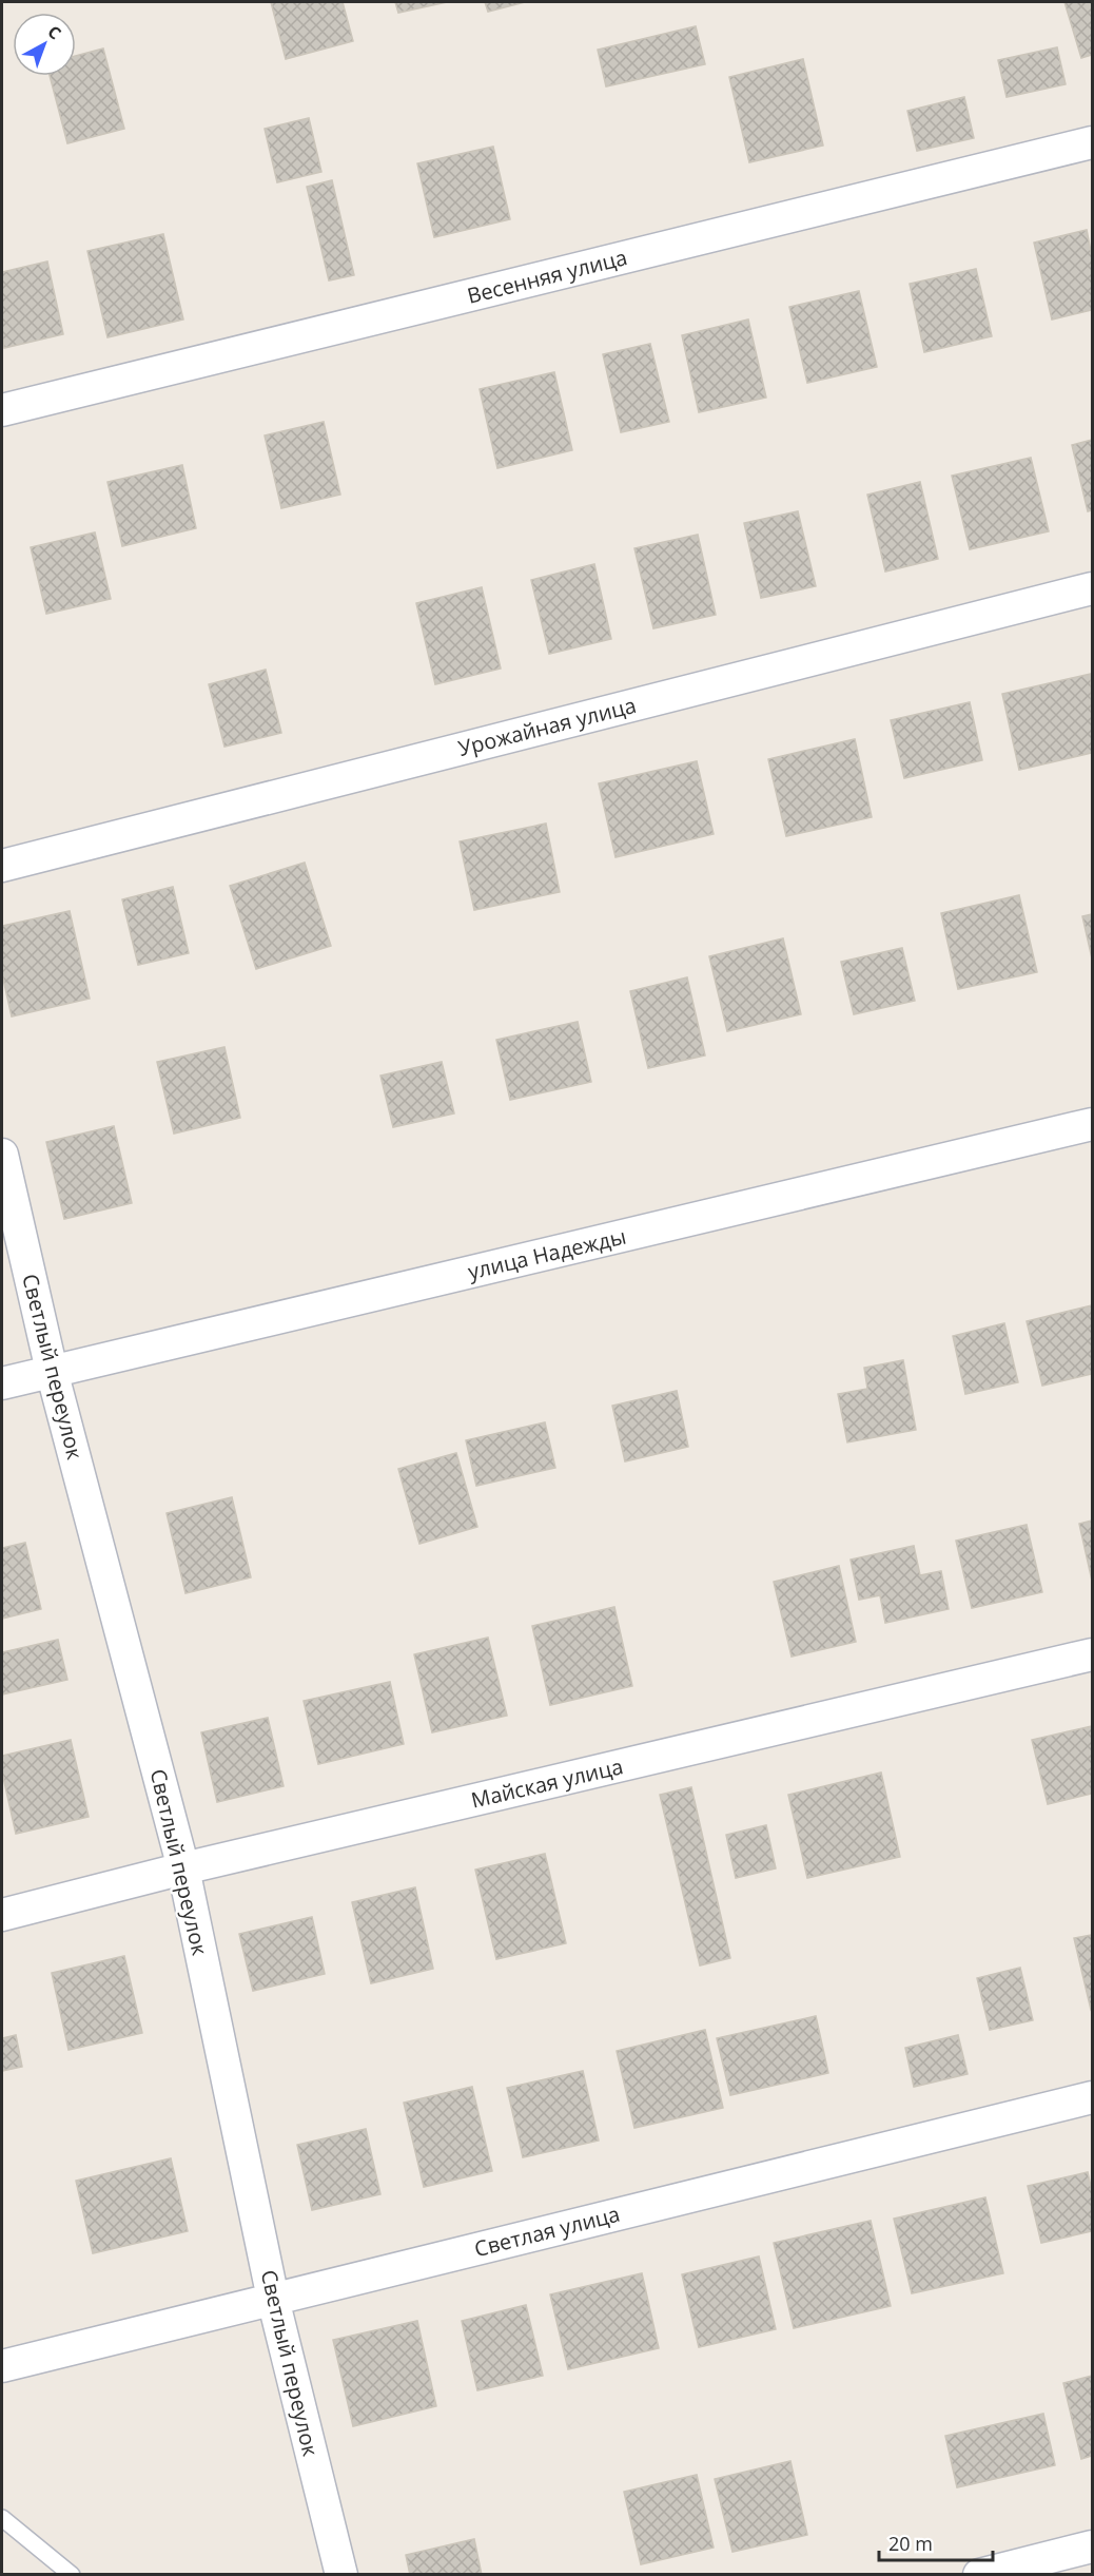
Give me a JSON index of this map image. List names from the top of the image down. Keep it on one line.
{"streets":{"street":["Весенняя улица","Урожайная улица","улица Надежды","Светлый переулок","Майская улица","Светлая улица"]},"crossings":[["улица Надежды","Светлый переулок"],["Светлый переулок","Майская улица"],["Светлый переулок","Светлая улица"]],"scale_bar":"20 m","north":"top right"}
